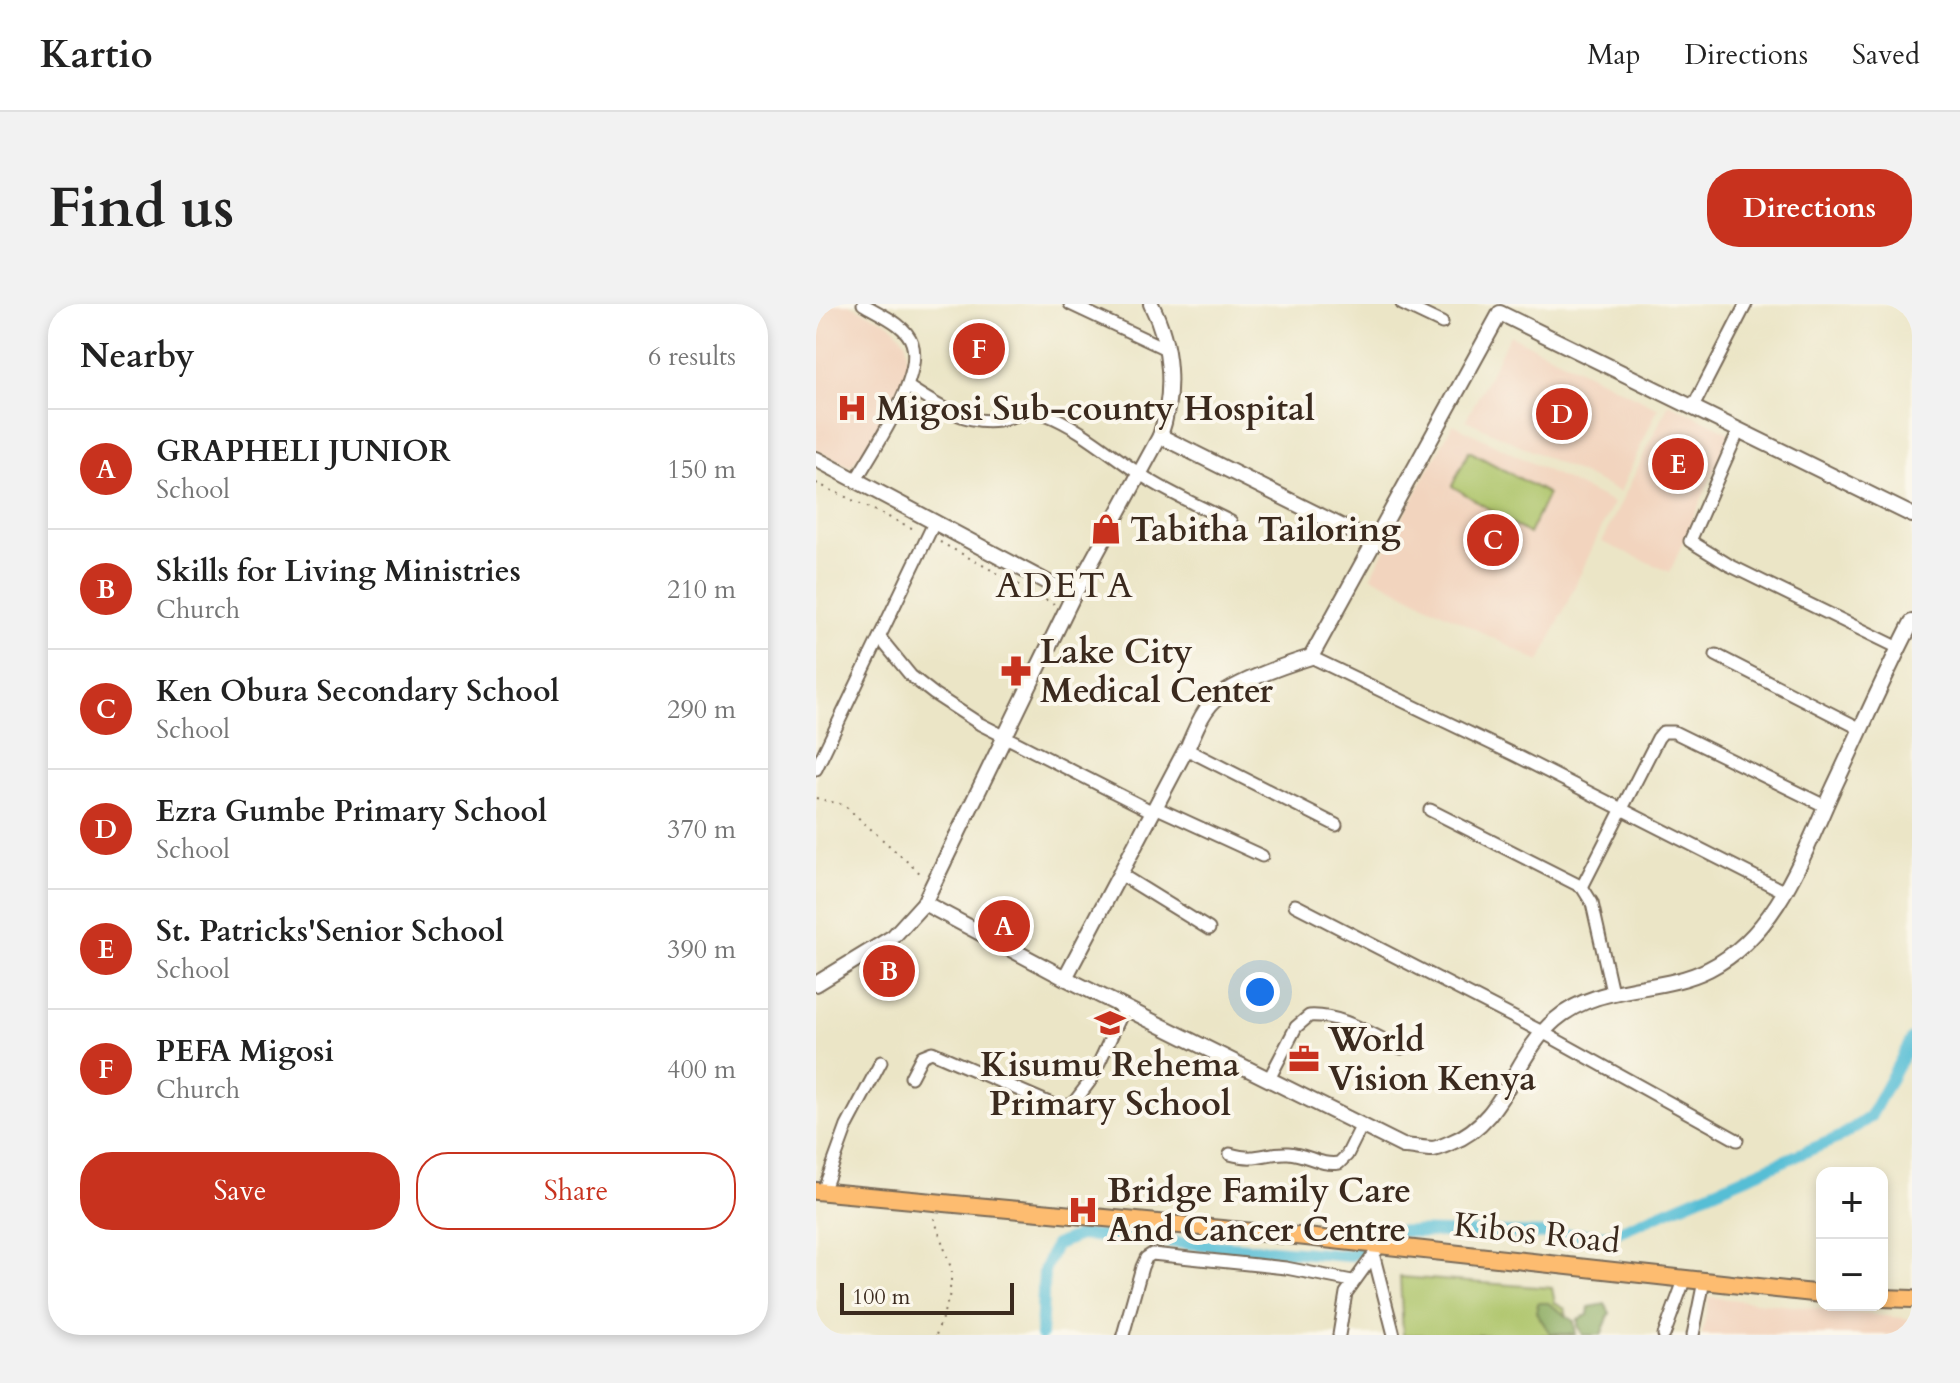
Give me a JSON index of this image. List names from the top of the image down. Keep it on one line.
{"streets":{"main road":["Kibos Road"]},"districts":["ADETA"],"places":{"hospital":["Migosi Sub-county Hospital","Bridge Family Care And Cancer Centre"],"shop":["Tabitha Tailoring"],"pharmacy":["Lake City Medical Center"],"school or university":["Kisumu Rehema Primary School"],"office":["World Vision Kenya"]},"scale_bar":"100 m","page":{"header":"Kartio","nav":["Map","Directions","Saved"],"buttons":["Directions",["Save","Share"]],"title":"Find us","heading":["Nearby","6 results"],"pins":["F","D","E","C","A","B"],"list":[{"mark":"A","name":"GRAPHELI JUNIOR","note":"School","value":"150 m"},{"mark":"B","name":"Skills for Living Ministries","note":"Church","value":"210 m"},{"mark":"C","name":"Ken Obura Secondary School","note":"School","value":"290 m"},{"mark":"D","name":"Ezra Gumbe Primary School","note":"School","value":"370 m"},{"mark":"E","name":"St. Patricks'Senior School","note":"School","value":"390 m"},{"mark":"F","name":"PEFA Migosi","note":"Church","value":"400 m"}],"map_buttons":["+","−"],"scale":"100 m"}}
